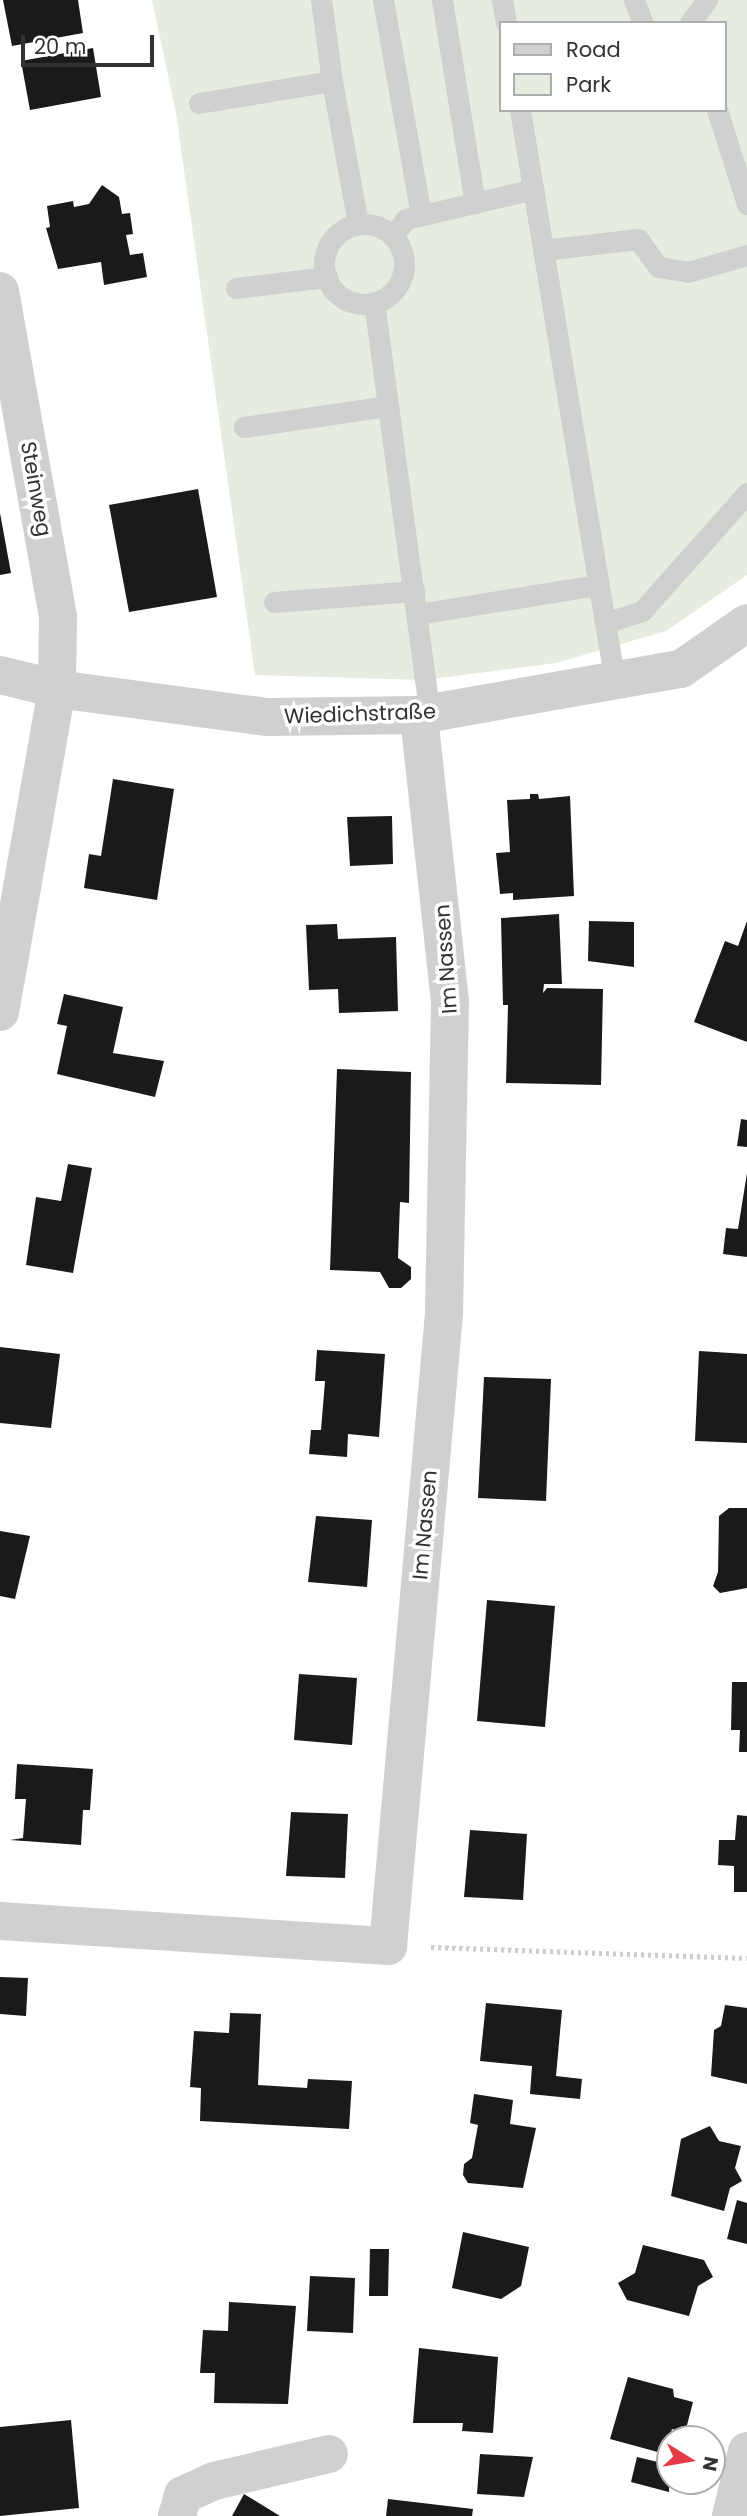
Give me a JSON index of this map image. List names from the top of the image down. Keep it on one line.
{"streets":{"street":["Steinweg","Wiedichstraße","Im Nassen"]},"crossings":[["Steinweg","Wiedichstraße"],["Wiedichstraße","Im Nassen"]],"legend":["Road","Park"],"scale_bar":"20 m","north":"right"}
